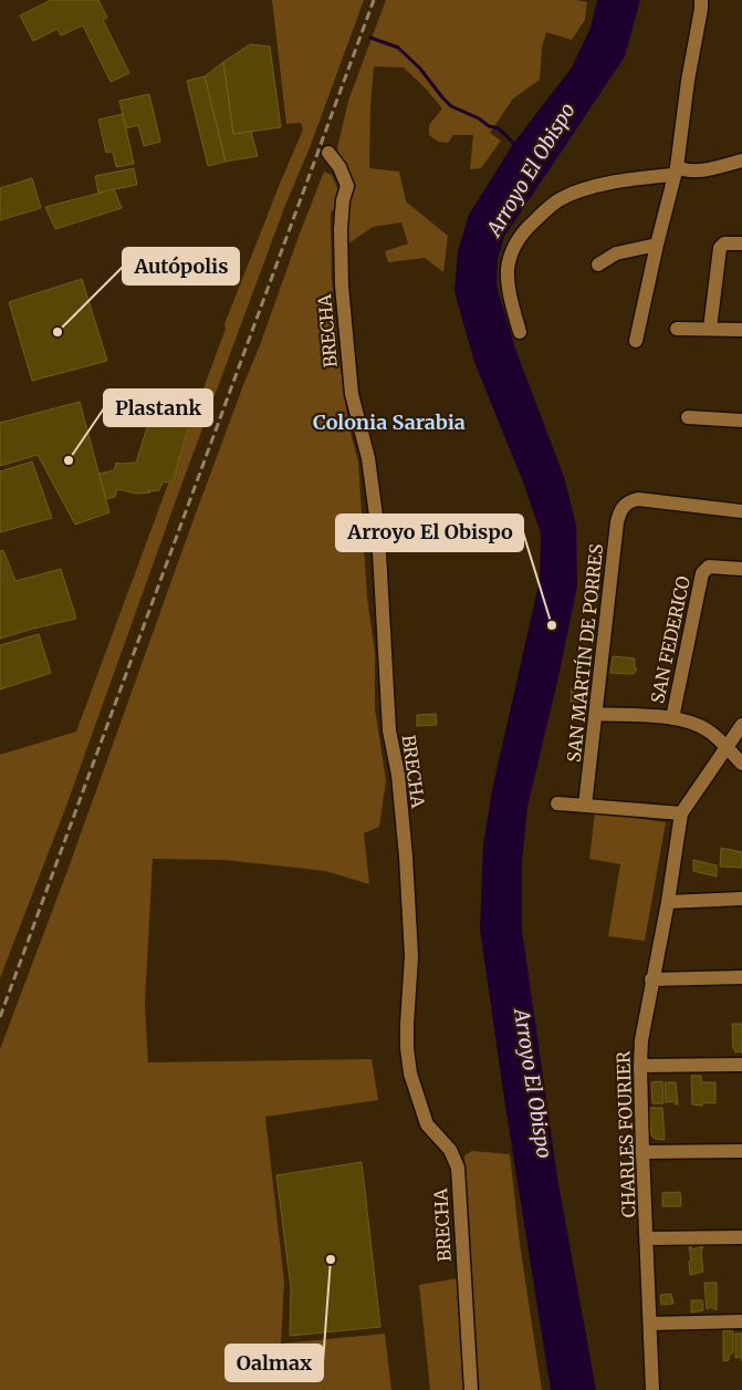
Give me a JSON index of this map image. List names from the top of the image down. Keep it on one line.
{"streets":{"street":["BRECHA","SAN FEDERICO","SAN MARTÍN DE PORRES","CHARLES FOURIER"]},"districts":["Colonia Sarabia"],"water":["Arroyo El Obispo"],"places":["Autópolis","Plastank","Arroyo El Obispo","Oalmax"]}
